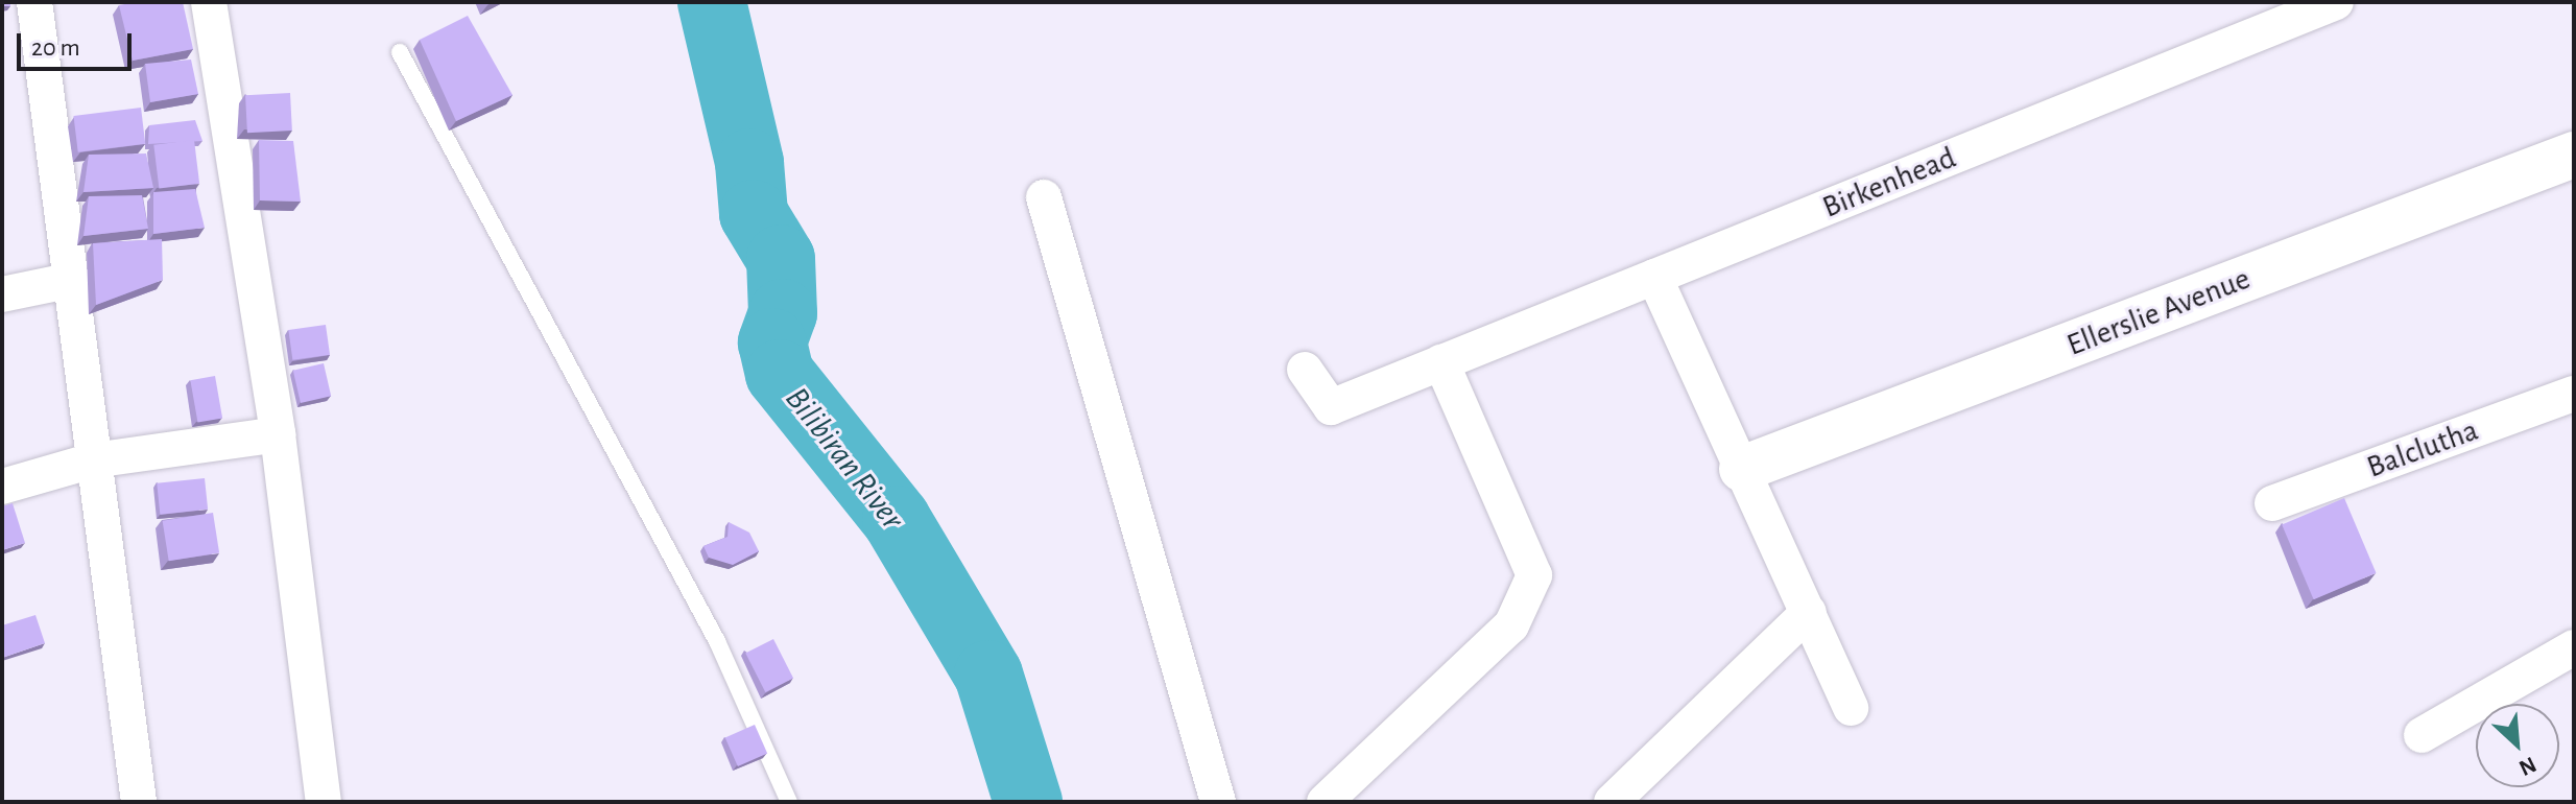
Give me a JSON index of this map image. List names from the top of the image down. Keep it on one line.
{"streets":{"street":["Birkenhead","Ellerslie Avenue","Balclutha"]},"water":["Bilibiran River"],"scale_bar":"20 m","north":"bottom right"}
